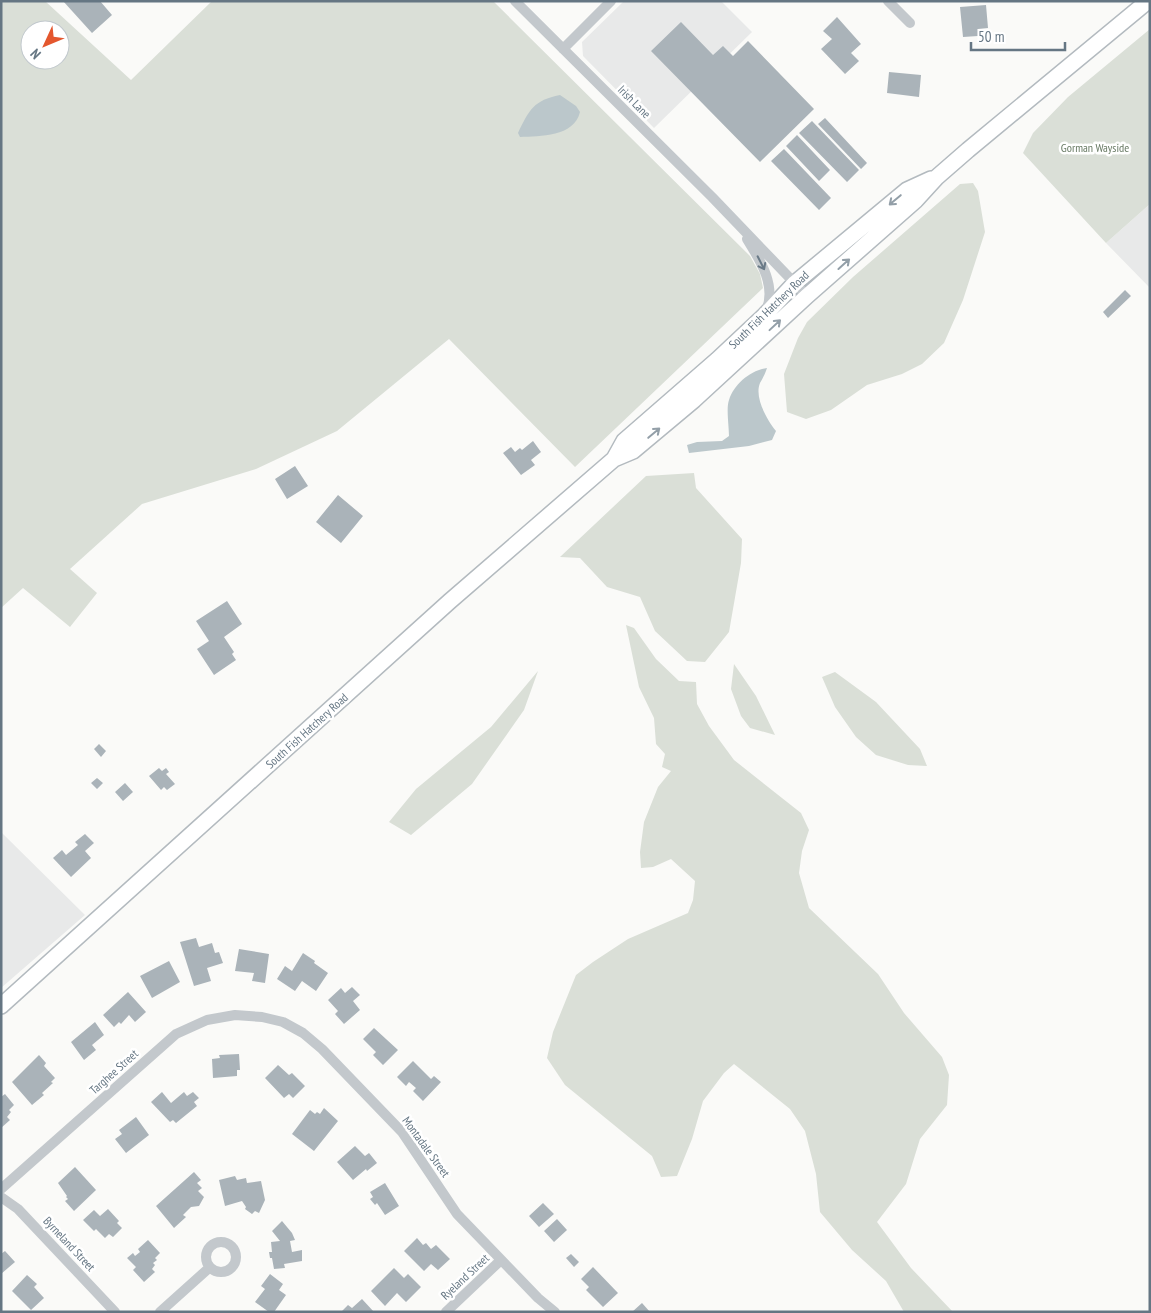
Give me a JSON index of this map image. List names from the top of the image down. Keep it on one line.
{"streets":{"main road":["South Fish Hatchery Road"],"street":["Irish Lane","Targhee Street","Montadale Street","Byrneland Street","Ryeland Street"]},"crossings":[["Irish Lane","South Fish Hatchery Road"],["Targhee Street","Montadale Street"],["Montadale Street","Ryeland Street"]],"parks":["Gorman Wayside"],"scale_bar":"50 m","north":"bottom left"}
